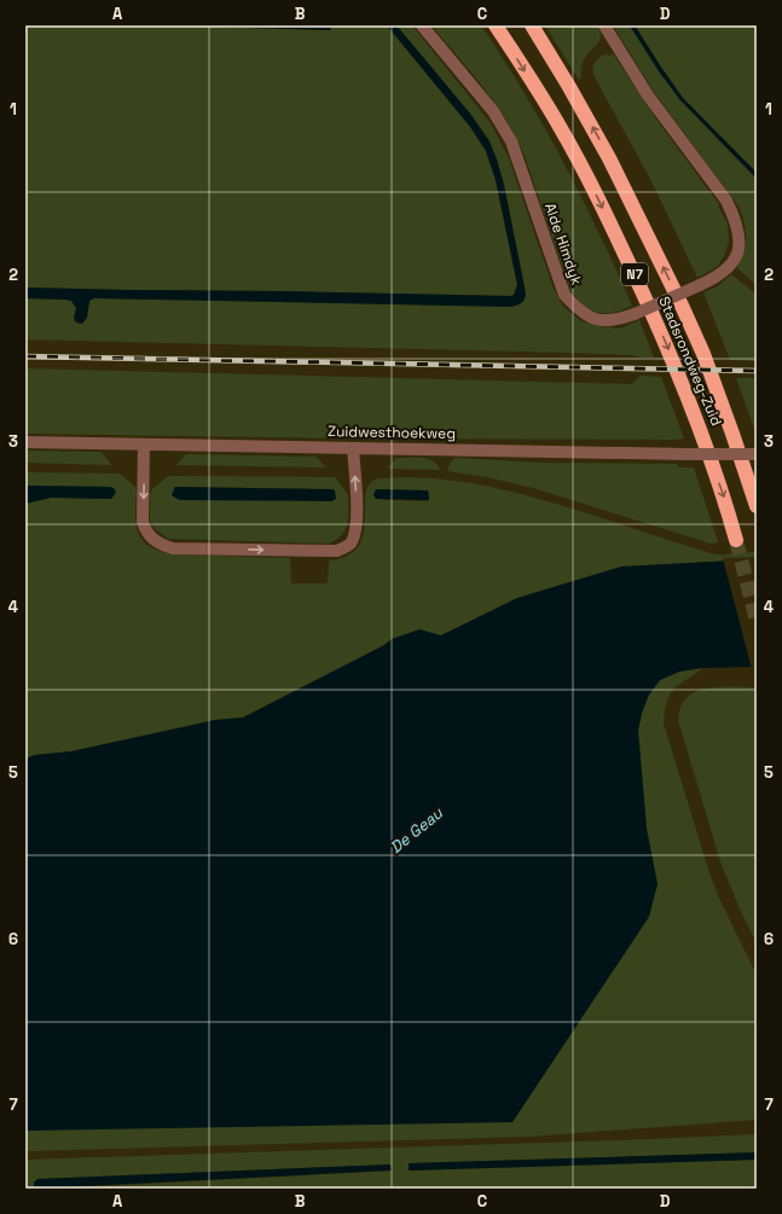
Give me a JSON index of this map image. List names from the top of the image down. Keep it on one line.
{"streets":{"highway":["N7","Stadsrondweg-Zuid"],"street":["Alde Himdyk","Zuidwesthoekweg"]},"water":["De Geau"],"grid":{"columns":["A","B","C","D"],"rows":["1","2","3","4","5","6","7"]}}
